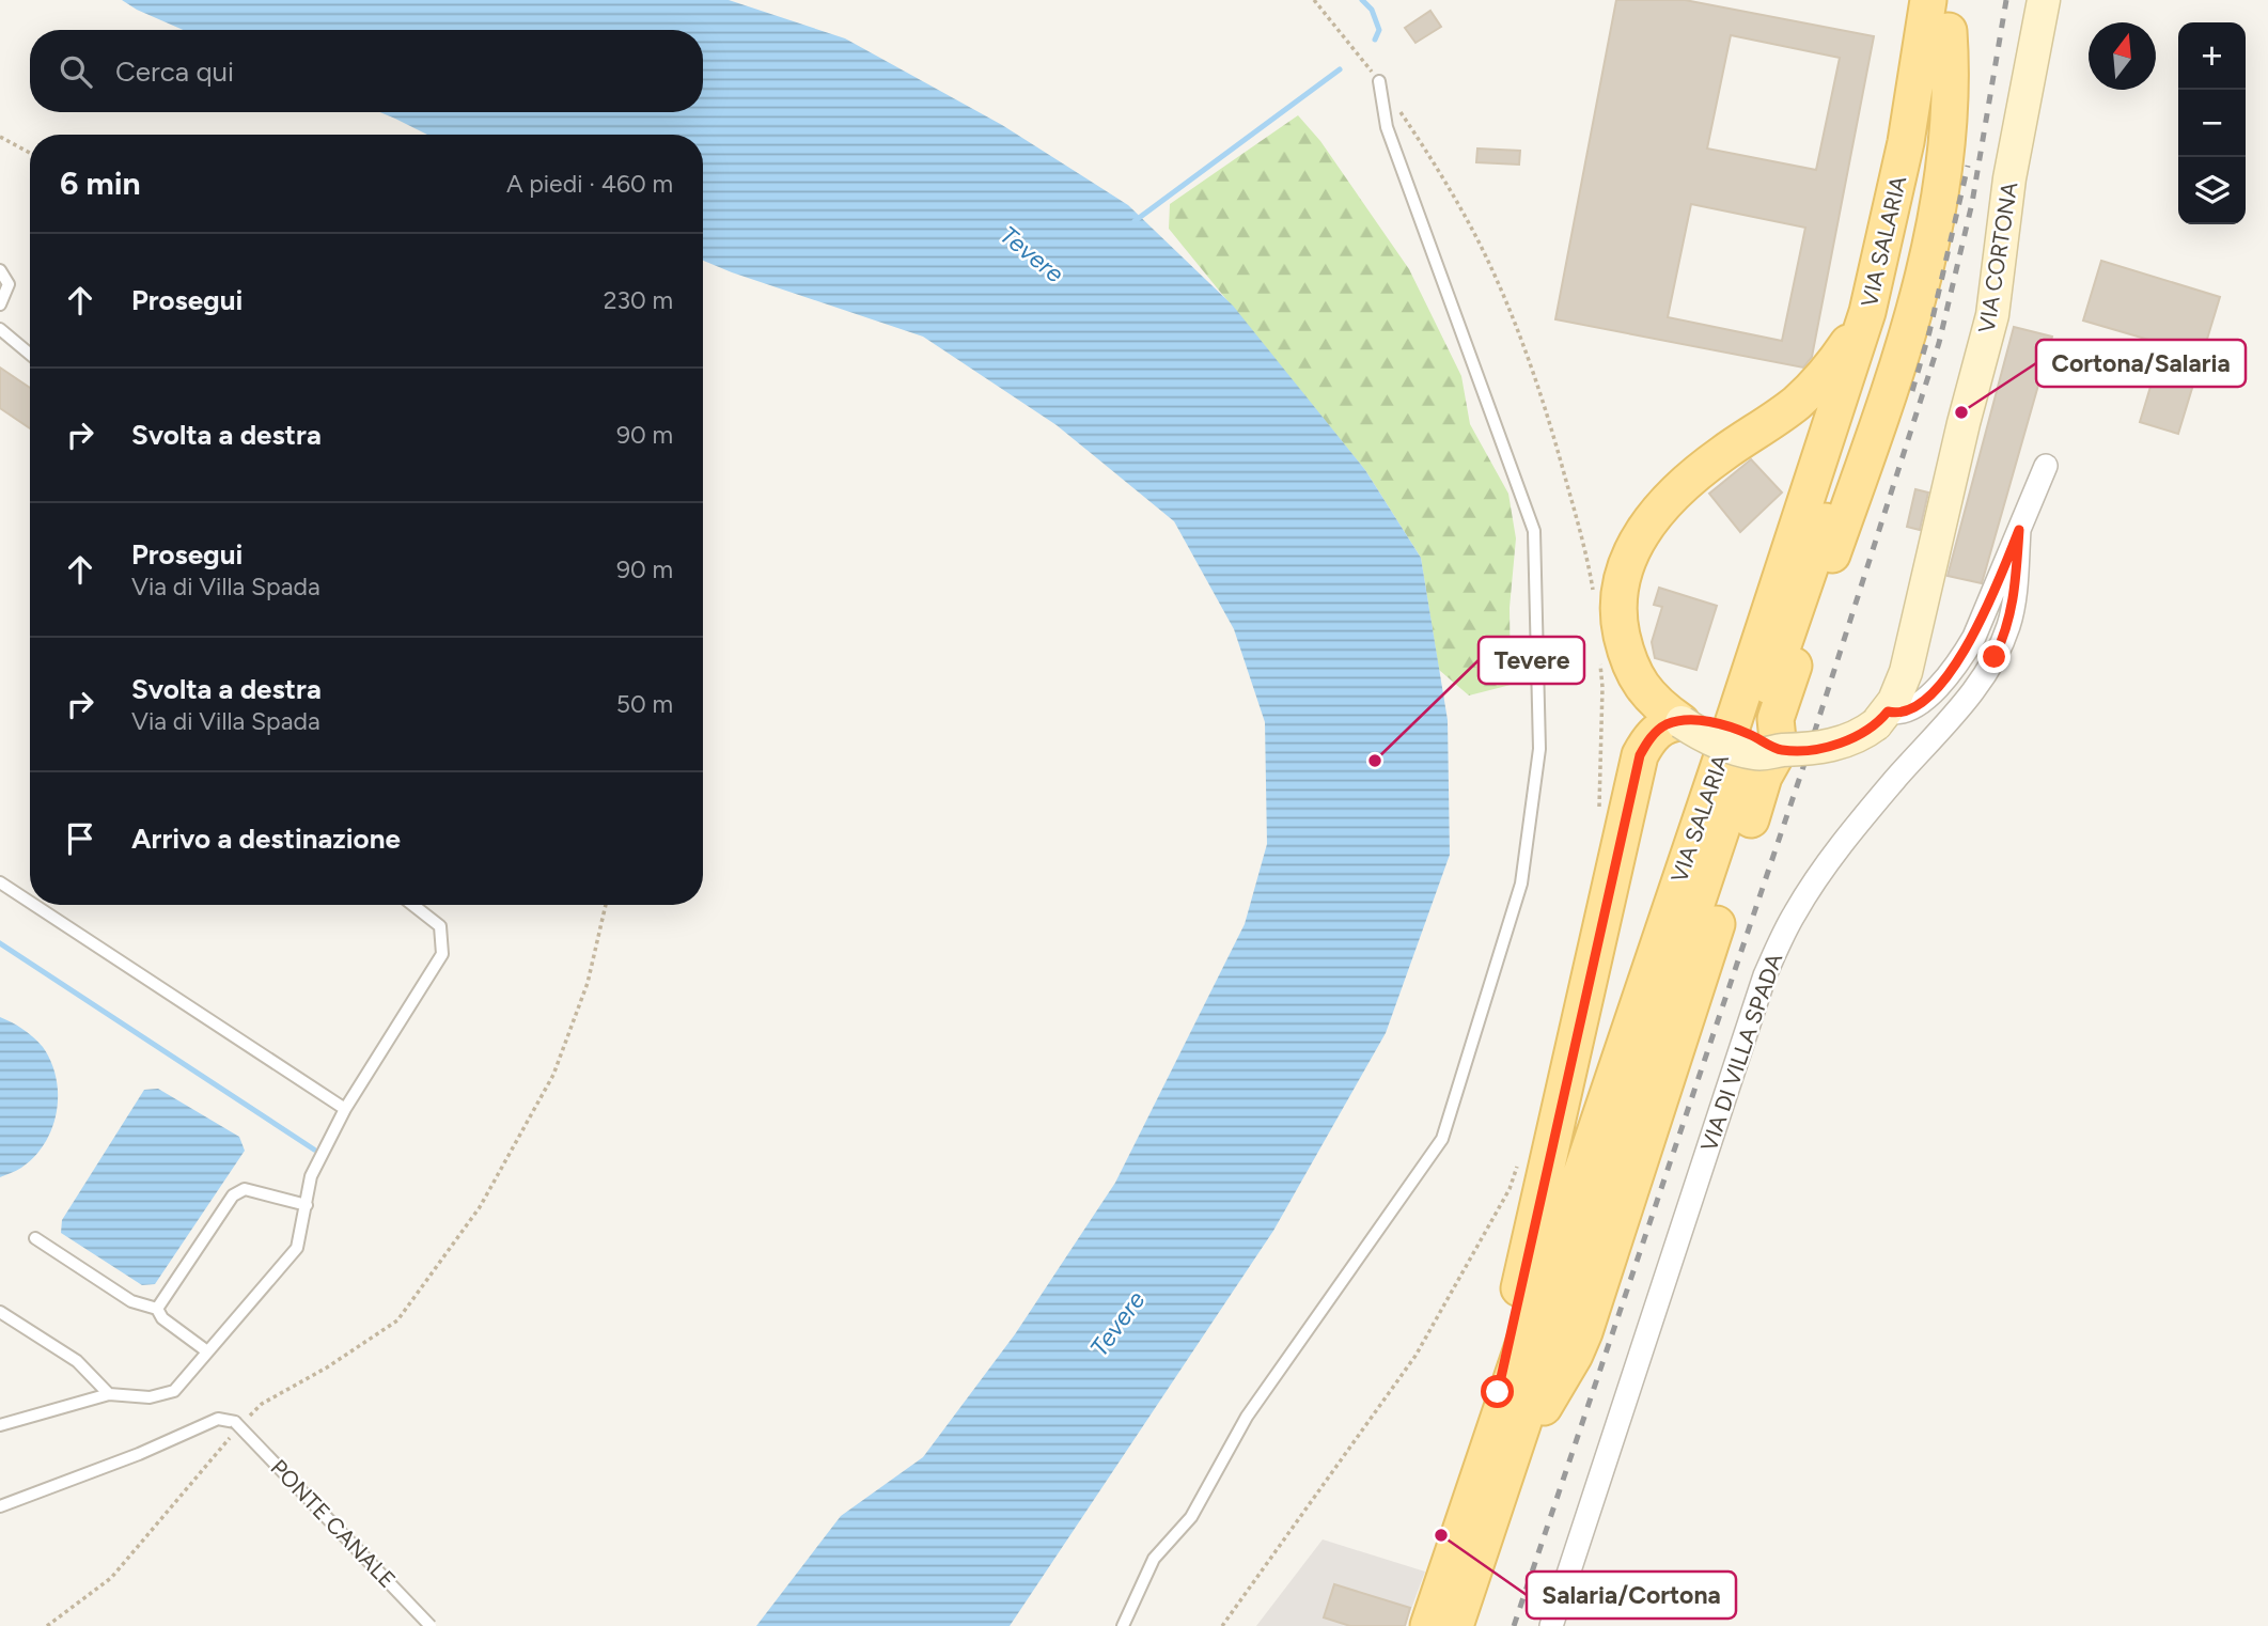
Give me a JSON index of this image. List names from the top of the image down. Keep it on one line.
{"streets":{"main road":["VIA SALARIA"],"street":["VIA CORTONA","VIA DI VILLA SPADA"],"lane":["PONTE CANALE"]},"crossings":[["VIA CORTONA","VIA DI VILLA SPADA"]],"water":["Tevere"],"places":["Cortona/Salaria","Tevere","Salaria/Cortona"],"north":"top","page":{"map_buttons":["+","−"],"search":"Cerca qui","heading":["6 min","A piedi · 460 m"],"list":[["Prosegui","230 m"],["Svolta a destra","90 m"],["Prosegui","Via di Villa Spada","90 m"],["Svolta a destra","Via di Villa Spada","50 m"],"Arrivo a destinazione"]}}
